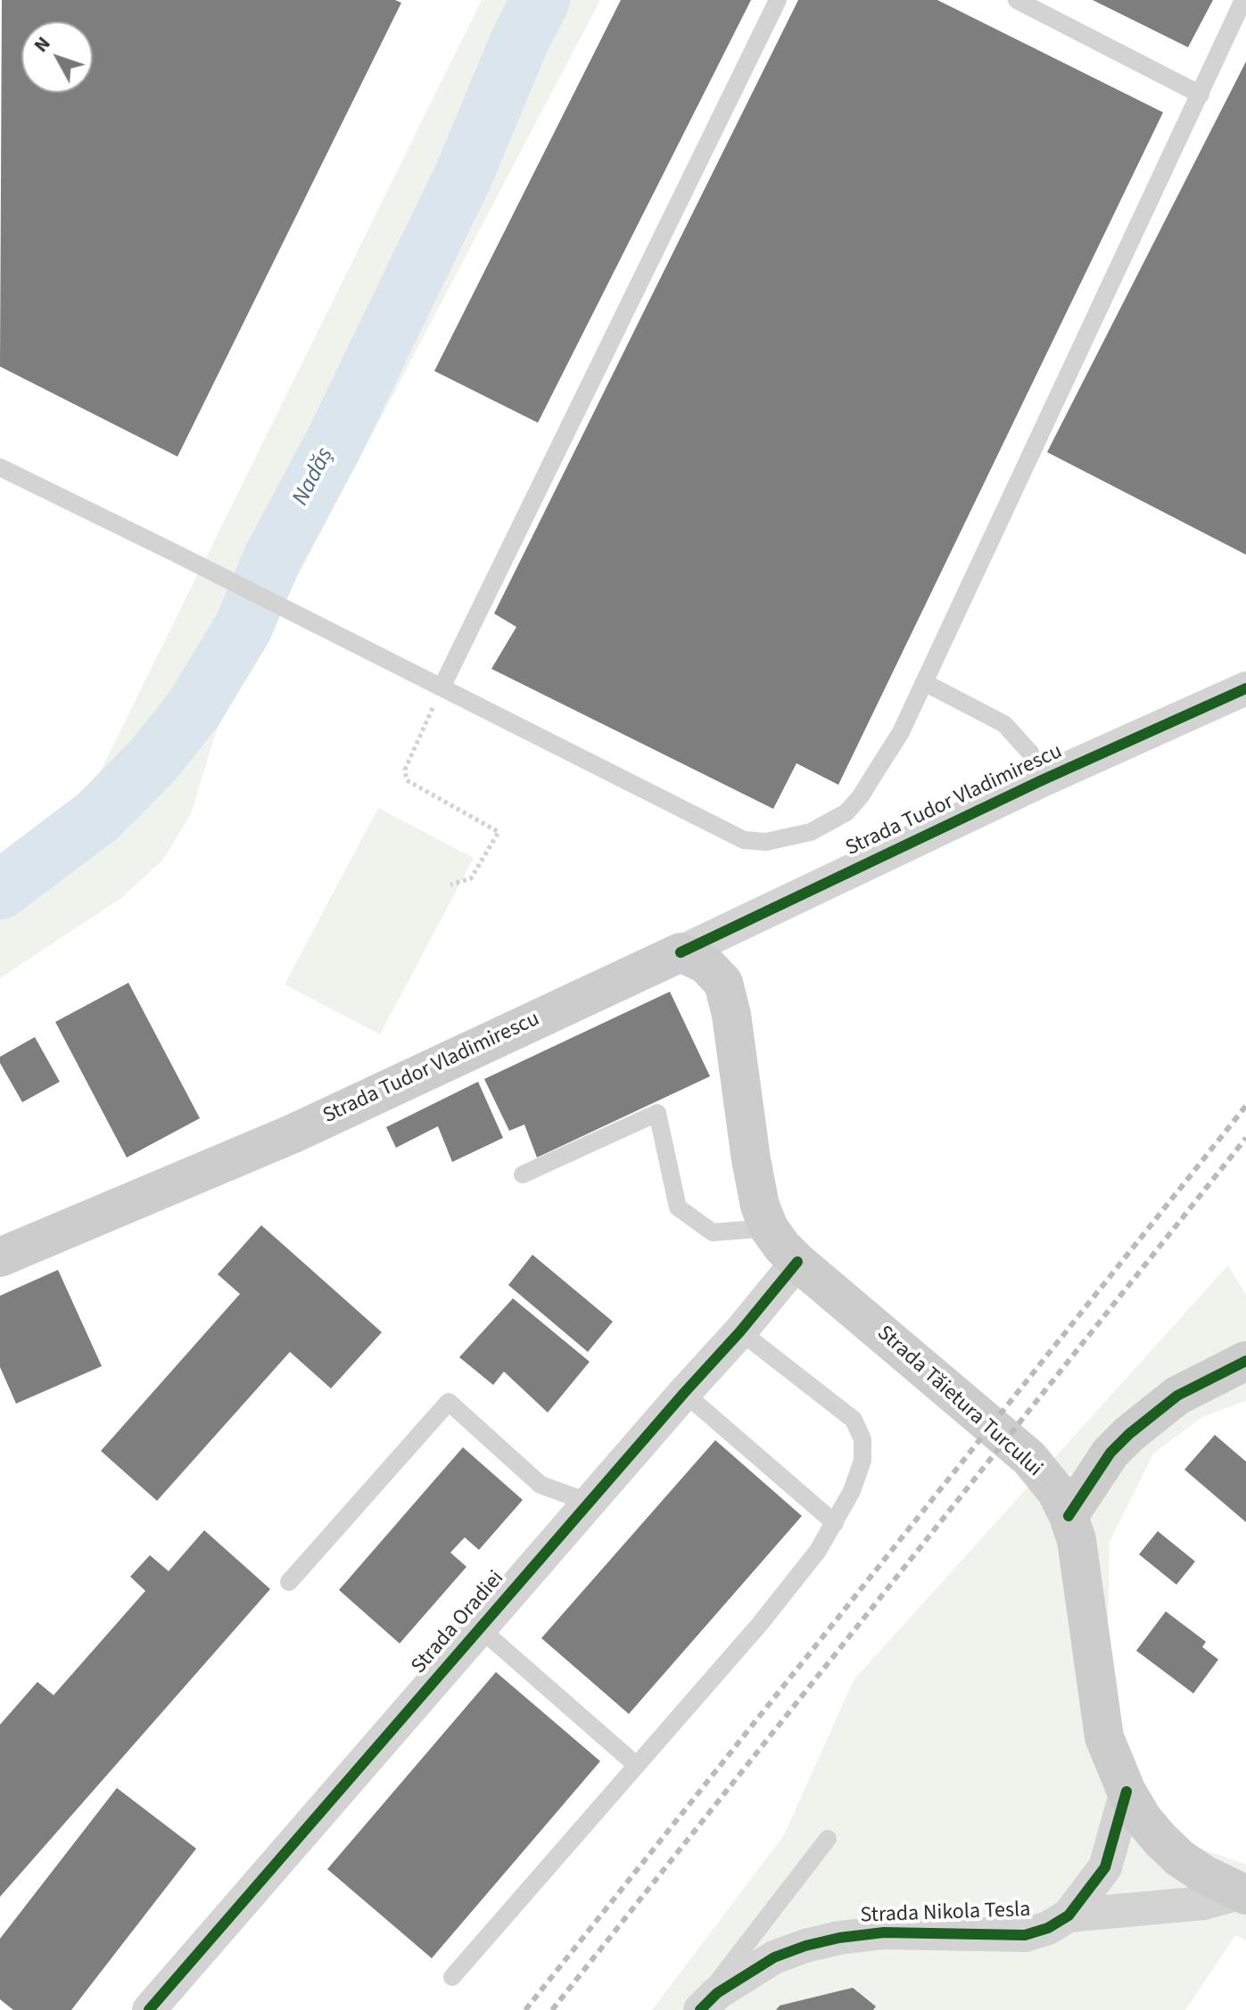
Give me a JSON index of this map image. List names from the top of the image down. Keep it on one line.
{"streets":{"main road":["Strada Tudor Vladimirescu","Strada Tăietura Turcului"],"street":["Strada Oradiei","Strada Nikola Tesla"]},"crossings":[["Strada Tudor Vladimirescu","Strada Tăietura Turcului"],["Strada Tăietura Turcului","Strada Oradiei"],["Strada Tăietura Turcului","Strada Nikola Tesla"]],"water":["Nadăș"],"north":"top left"}
